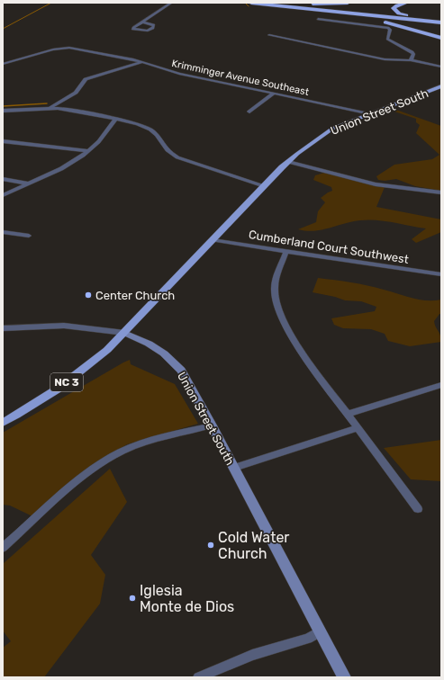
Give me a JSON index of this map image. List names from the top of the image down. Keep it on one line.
{"streets":{"main road":["Union Street South","NC 3"],"street":["Krimminger Avenue Southeast","Cumberland Court Southwest"]},"crossings":[["Krimminger Avenue Southeast","Union Street South"],["Union Street South","Cumberland Court Southwest"],["Union Street South","NC 3"]],"places":["Center Church","Cold Water Church","Iglesia Monte de Dios"]}
